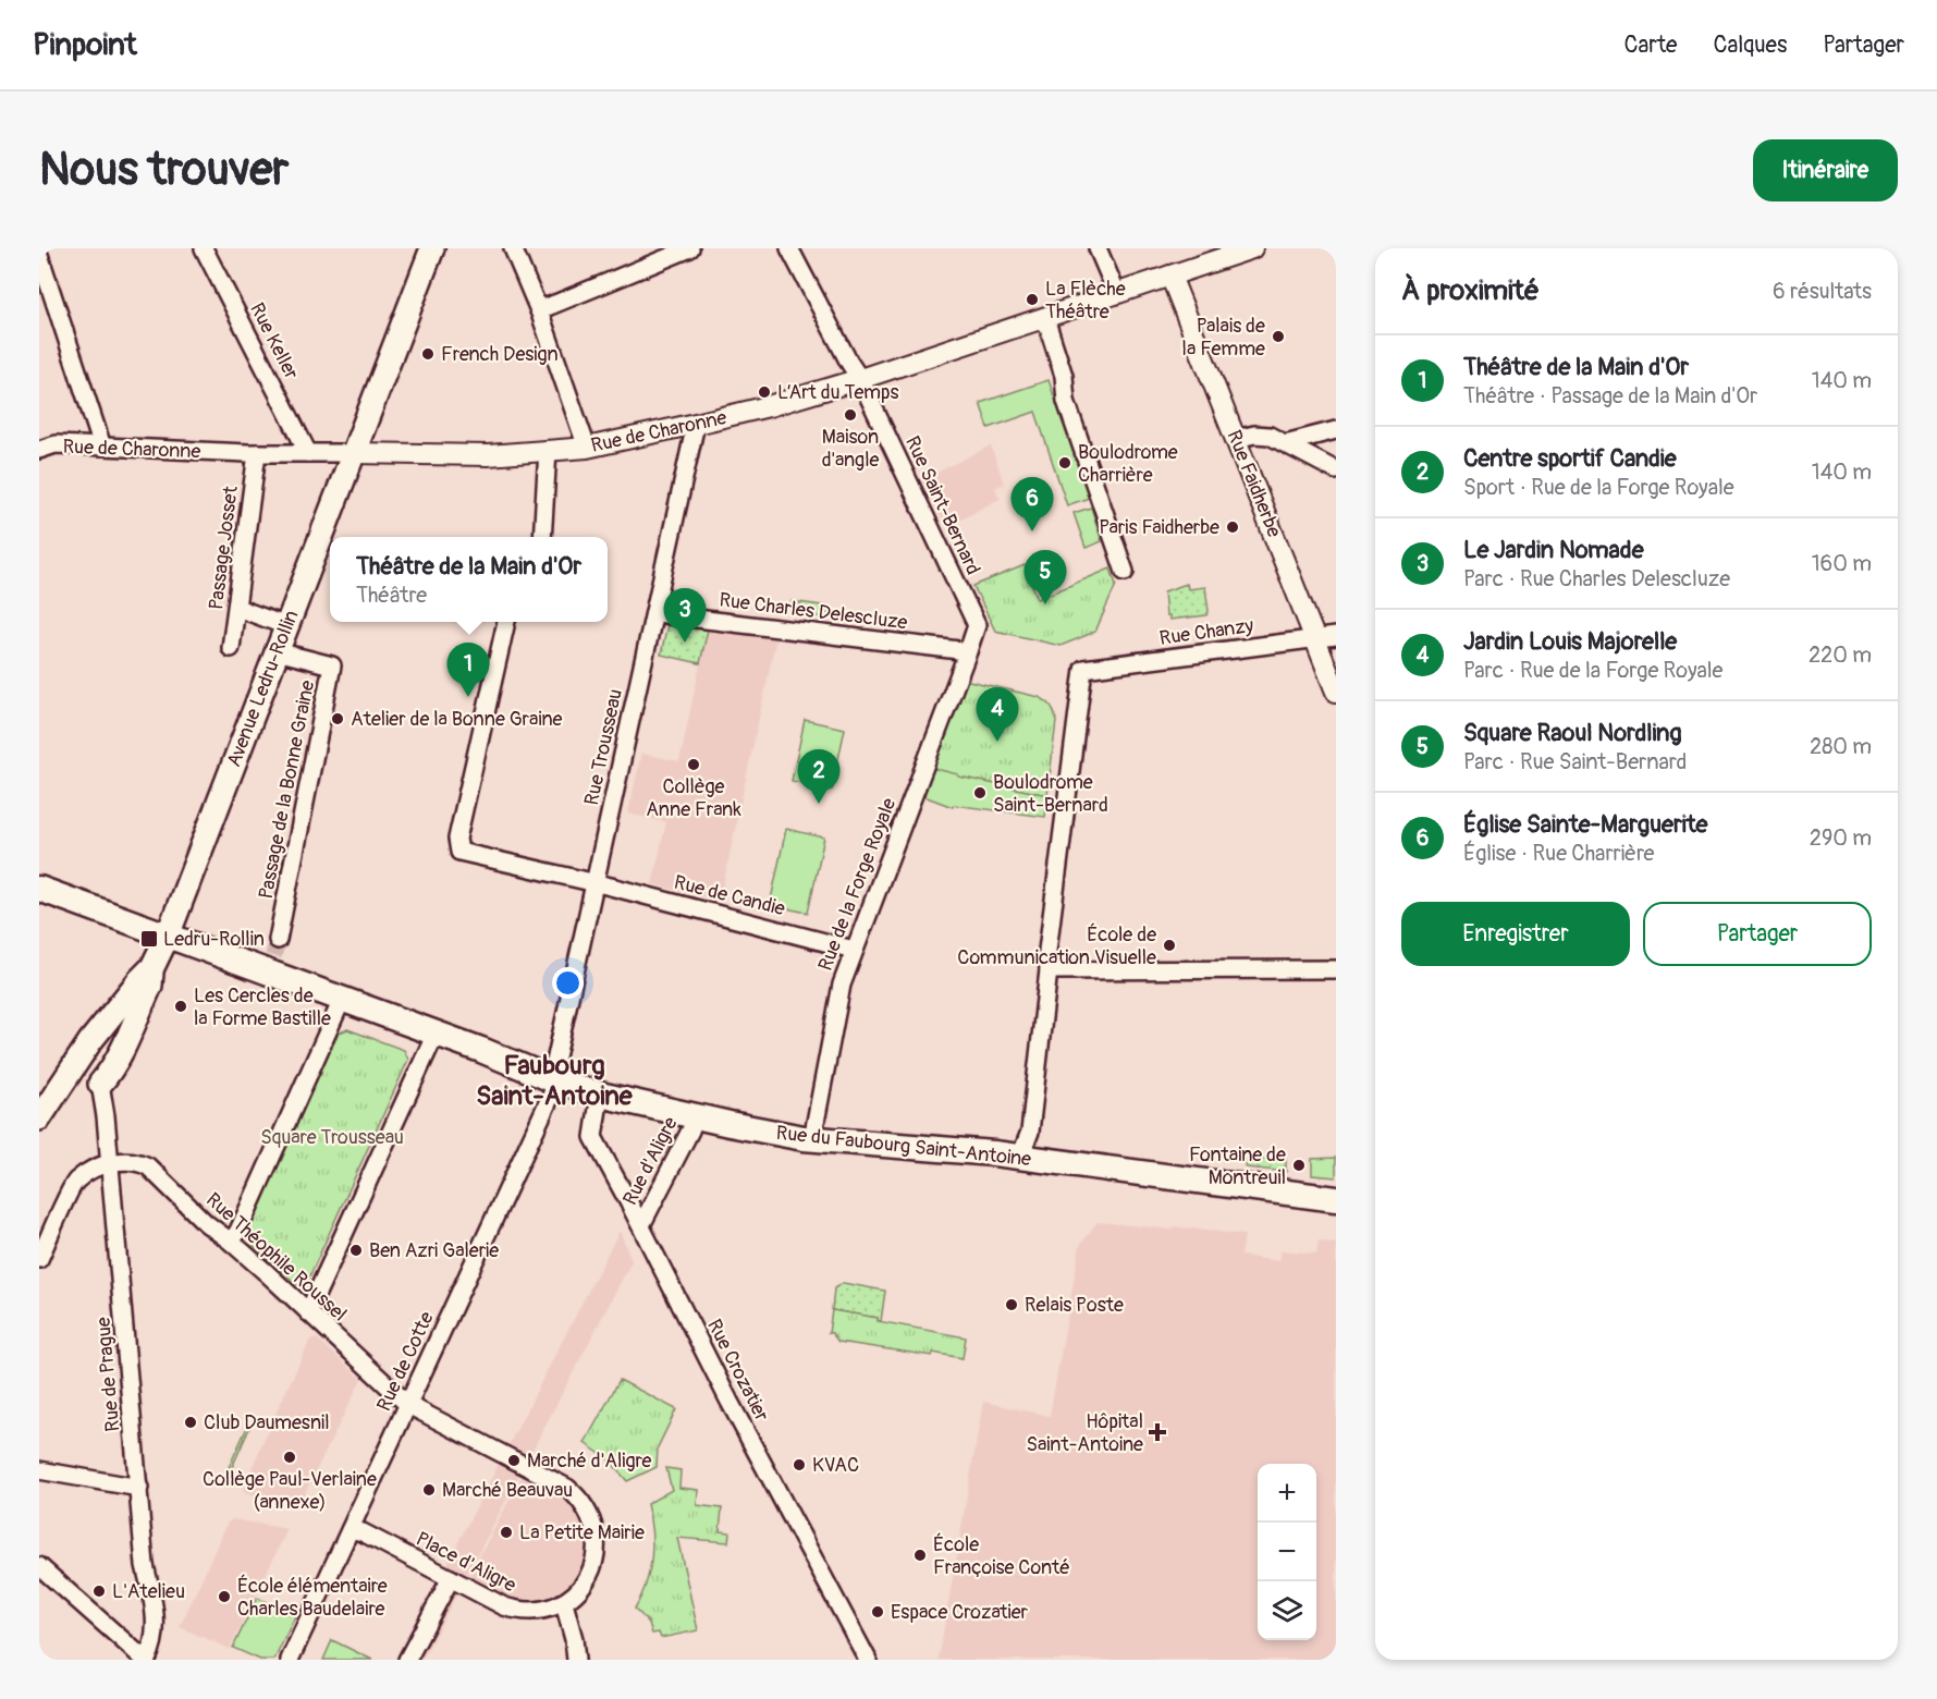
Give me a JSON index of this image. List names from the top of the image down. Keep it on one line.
{"streets":{"main road":["Avenue Ledru-Rollin","Rue du Faubourg Saint-Antoine"],"street":["Rue Keller","Rue de Charonne","Rue Faidherbe","Rue Saint-Bernard","Passage Josset","Rue Charles Delescluze","Rue Chanzy","Rue Trousseau","Passage de la Bonne Graine","Rue de la Forge Royale","Rue de Candie","Rue d'Aligre","Rue Théophile Roussel","Rue de Cotte","Rue Crozatier","Rue de Prague","Place d'Aligre"]},"crossings":[["Rue Keller","Rue de Charonne"],["Rue de Charonne","Rue Faidherbe"],["Rue de Charonne","Rue Saint-Bernard"],["Rue de Charonne","Passage Josset"],["Rue de Charonne","Avenue Ledru-Rollin"],["Rue de Charonne","Rue Trousseau"],["Rue Faidherbe","Rue Chanzy"],["Rue Saint-Bernard","Rue Charles Delescluze"],["Rue Saint-Bernard","Rue de la Forge Royale"],["Rue Charles Delescluze","Rue Trousseau"],["Rue Charles Delescluze","Rue de la Forge Royale"],["Avenue Ledru-Rollin","Passage de la Bonne Graine"],["Avenue Ledru-Rollin","Rue du Faubourg Saint-Antoine"],["Avenue Ledru-Rollin","Rue de Prague"],["Rue Trousseau","Rue de Candie"],["Rue Trousseau","Rue du Faubourg Saint-Antoine"],["Rue Trousseau","Rue de Cotte"],["Rue de la Forge Royale","Rue de Candie"],["Rue de la Forge Royale","Rue du Faubourg Saint-Antoine"],["Rue du Faubourg Saint-Antoine","Rue d'Aligre"],["Rue du Faubourg Saint-Antoine","Rue de Cotte"],["Rue du Faubourg Saint-Antoine","Rue Crozatier"],["Rue d'Aligre","Rue Crozatier"],["Rue Théophile Roussel","Rue de Cotte"],["Rue Théophile Roussel","Rue de Prague"],["Rue de Cotte","Place d'Aligre"]],"districts":["Faubourg Saint-Antoine"],"parks":["Square Trousseau"],"places":{"other":["La Flèche Théâtre","Palais de la Femme","French Design","L’Art du Temps","Maison d'angle","Boulodrome Charrière","Paris Faidherbe","Atelier de la Bonne Graine","Collège Anne Frank","Boulodrome Saint-Bernard","École de Communication Visuelle","Les Cercles de la Forme Bastille","Fontaine de Montreuil","Ben Azri Galerie","Relais Poste","Club Daumesnil","Collège Paul-Verlaine (annexe)","Marché d'Aligre","KVAC","Marché Beauvau","La Petite Mairie","École Françoise Conté","L'Atelieu","École élémentaire Charles Baudelaire","Espace Crozatier"],"transit":["Ledru-Rollin"],"health":["Hôpital Saint-Antoine"]},"page":{"header":"Pinpoint","nav":["Carte","Calques","Partager"],"buttons":["Itinéraire",["Enregistrer","Partager"]],"title":"Nous trouver","heading":["À proximité","6 résultats"],"list":[{"mark":"1","name":"Théâtre de la Main d'Or","note":"Théâtre · Passage de la Main d'Or","value":"140 m"},{"mark":"2","name":"Centre sportif Candie","note":"Sport · Rue de la Forge Royale","value":"140 m"},{"mark":"3","name":"Le Jardin Nomade","note":"Parc · Rue Charles Delescluze","value":"160 m"},{"mark":"4","name":"Jardin Louis Majorelle","note":"Parc · Rue de la Forge Royale","value":"220 m"},{"mark":"5","name":"Square Raoul Nordling","note":"Parc · Rue Saint-Bernard","value":"280 m"},{"mark":"6","name":"Église Sainte-Marguerite","note":"Église · Rue Charrière","value":"290 m"}],"pins":["6","5","3","1","4","2"],"popup":["Théâtre de la Main d'Or","Théâtre"],"map_buttons":["+","−"]}}
